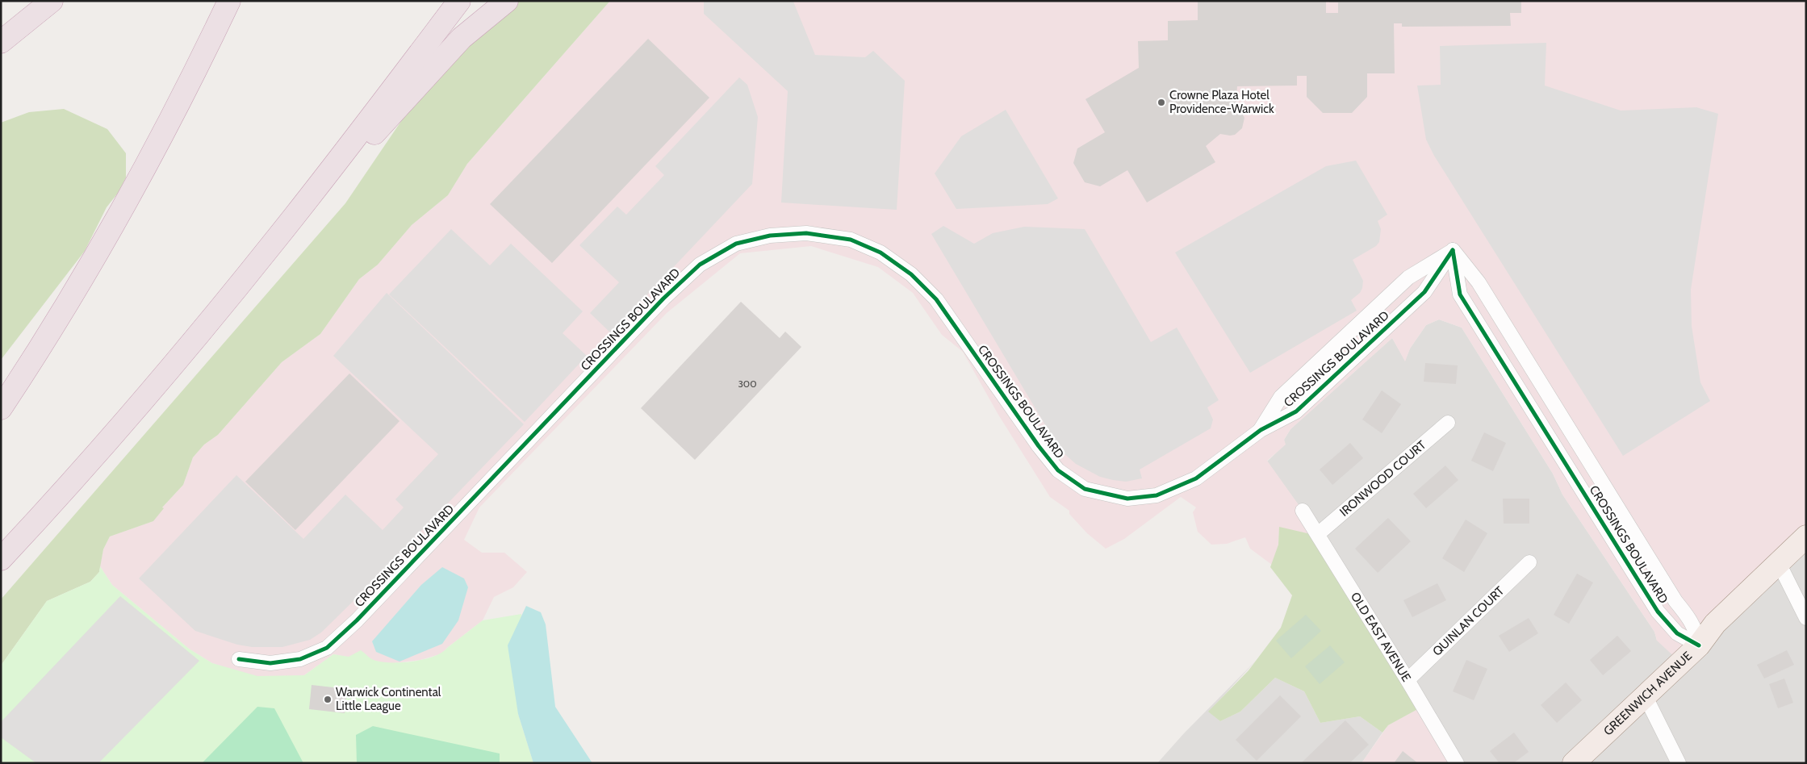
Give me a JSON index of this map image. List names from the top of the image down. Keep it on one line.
{"streets":{"main road":["GREENWICH AVENUE"],"street":["CROSSINGS BOULAVARD","IRONWOOD COURT","QUINLAN COURT","OLD EAST AVENUE"]},"crossings":[["CROSSINGS BOULAVARD","GREENWICH AVENUE"],["IRONWOOD COURT","OLD EAST AVENUE"],["QUINLAN COURT","OLD EAST AVENUE"]],"places":["Crowne Plaza Hotel Providence-Warwick","Warwick Continental Little League"],"house_numbers":["300"]}
